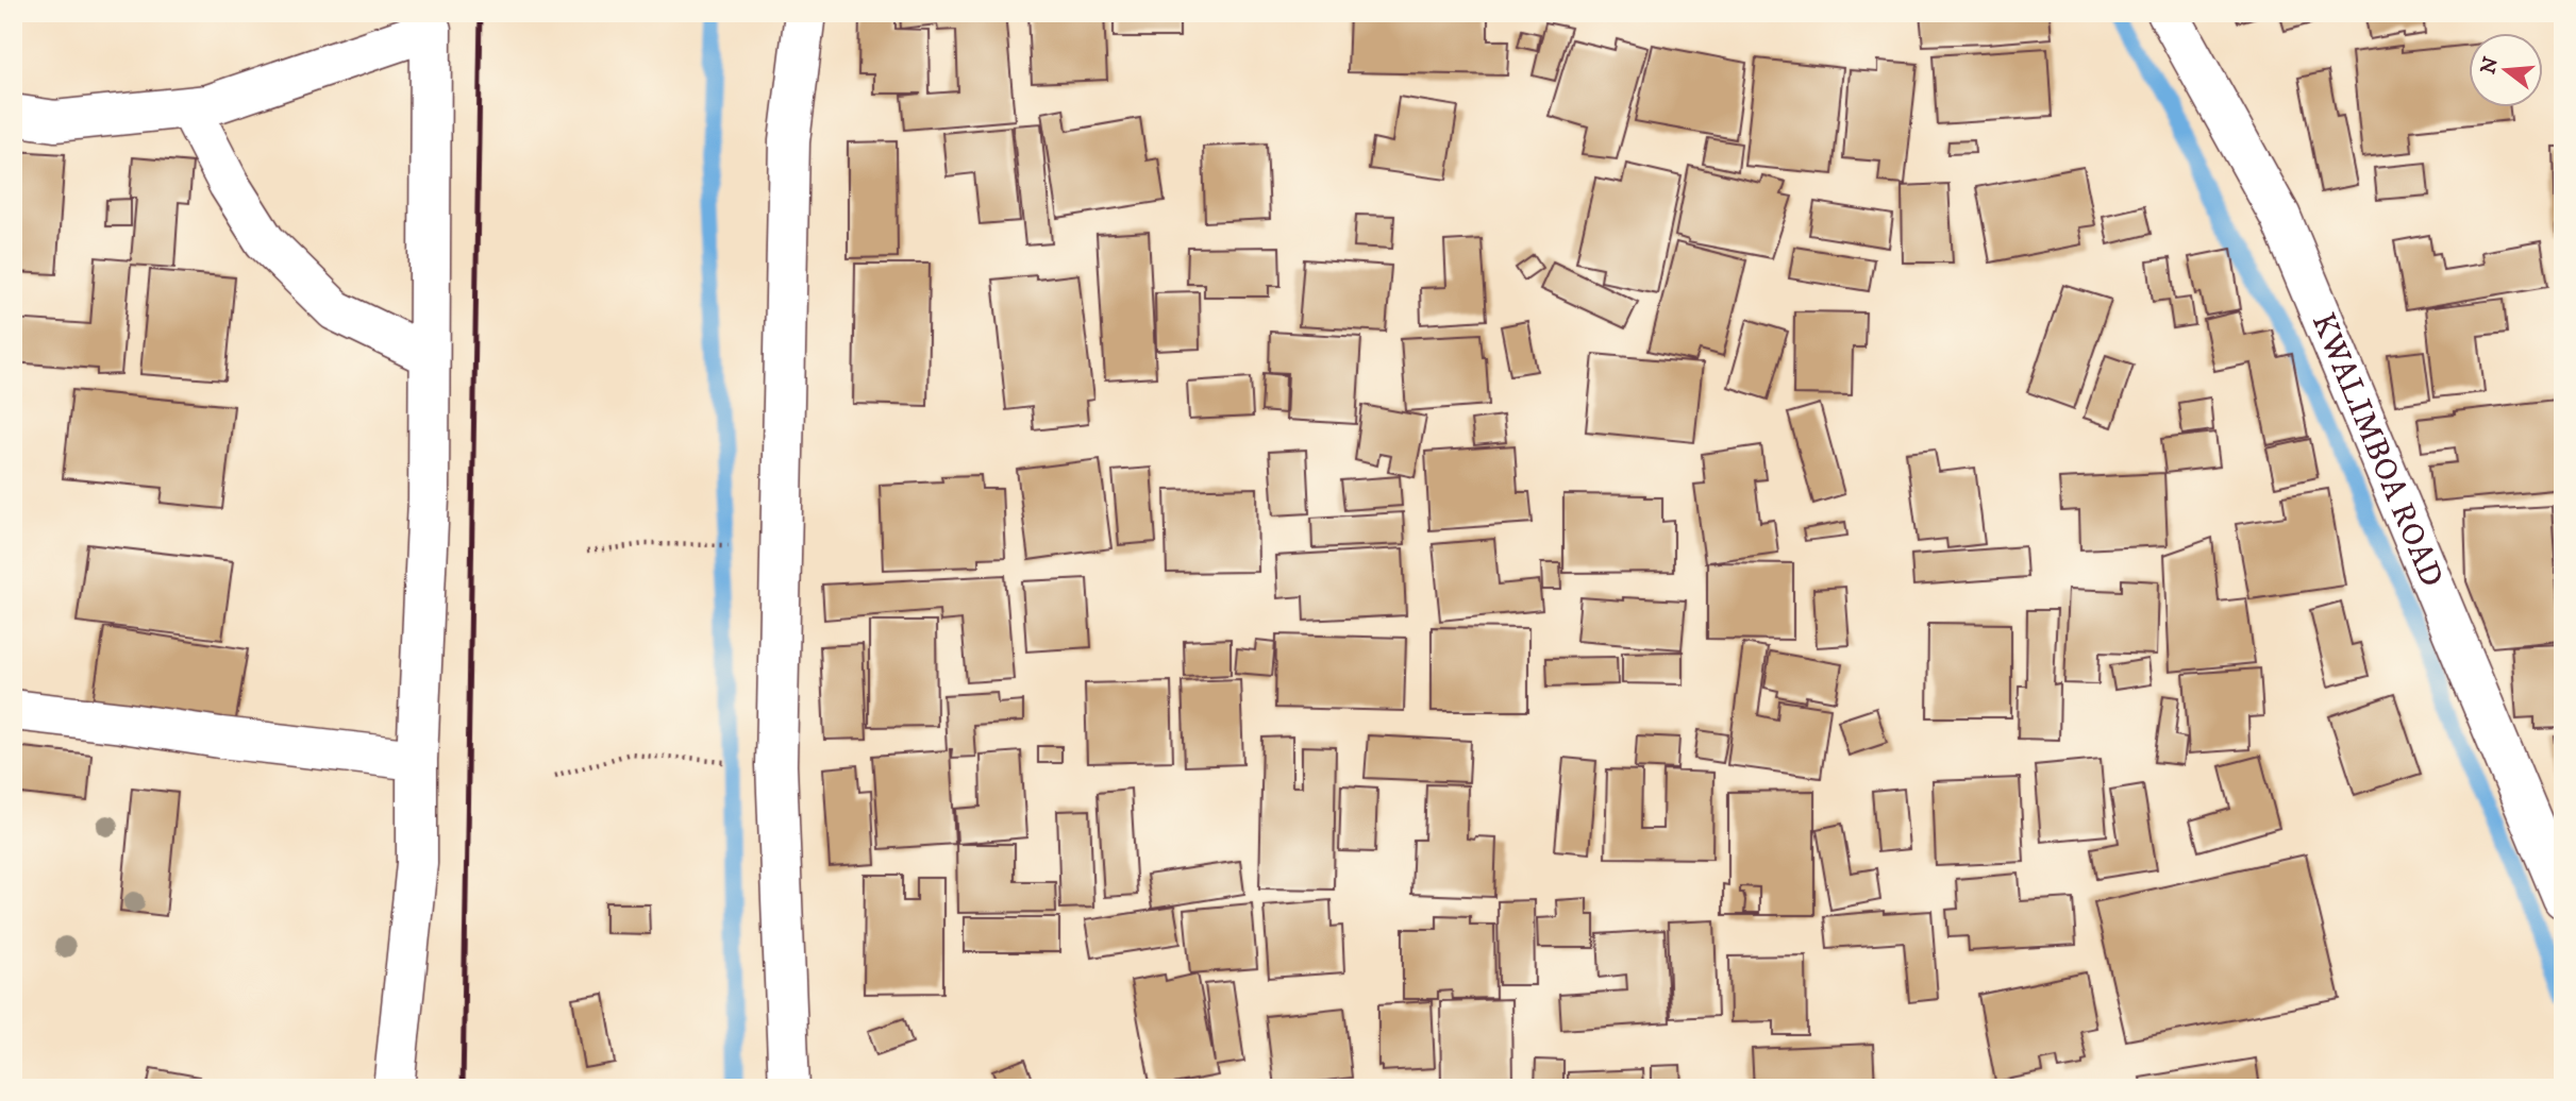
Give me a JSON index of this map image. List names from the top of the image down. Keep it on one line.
{"streets":{"street":["KWALIMBOA ROAD"]},"north":"left"}
